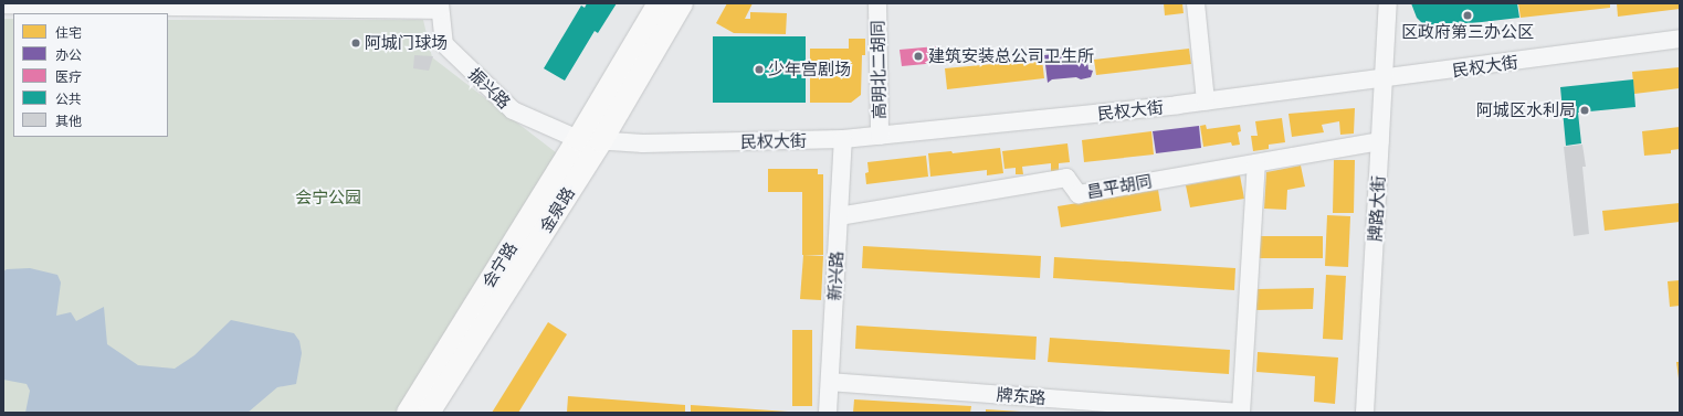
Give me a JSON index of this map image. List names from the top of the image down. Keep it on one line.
{"streets":{"main road":["金泉路","会宁路"],"street":["民权大街","高明北二胡同","振兴路","昌平胡同","牌路大街","新兴路","牌东路"]},"crossings":[["民权大街","高明北二胡同"],["民权大街","振兴路"],["民权大街","牌路大街"],["民权大街","金泉路"],["民权大街","会宁路"],["民权大街","新兴路"],["振兴路","会宁路"],["昌平胡同","牌路大街"],["昌平胡同","新兴路"],["新兴路","牌东路"]],"parks":["会宁公园"],"places":["区政府第三办公区","阿城门球场","建筑安装总公司卫生所","少年宫剧场","阿城区水利局"],"legend":["住宅","办公","医疗","公共","其他"]}
